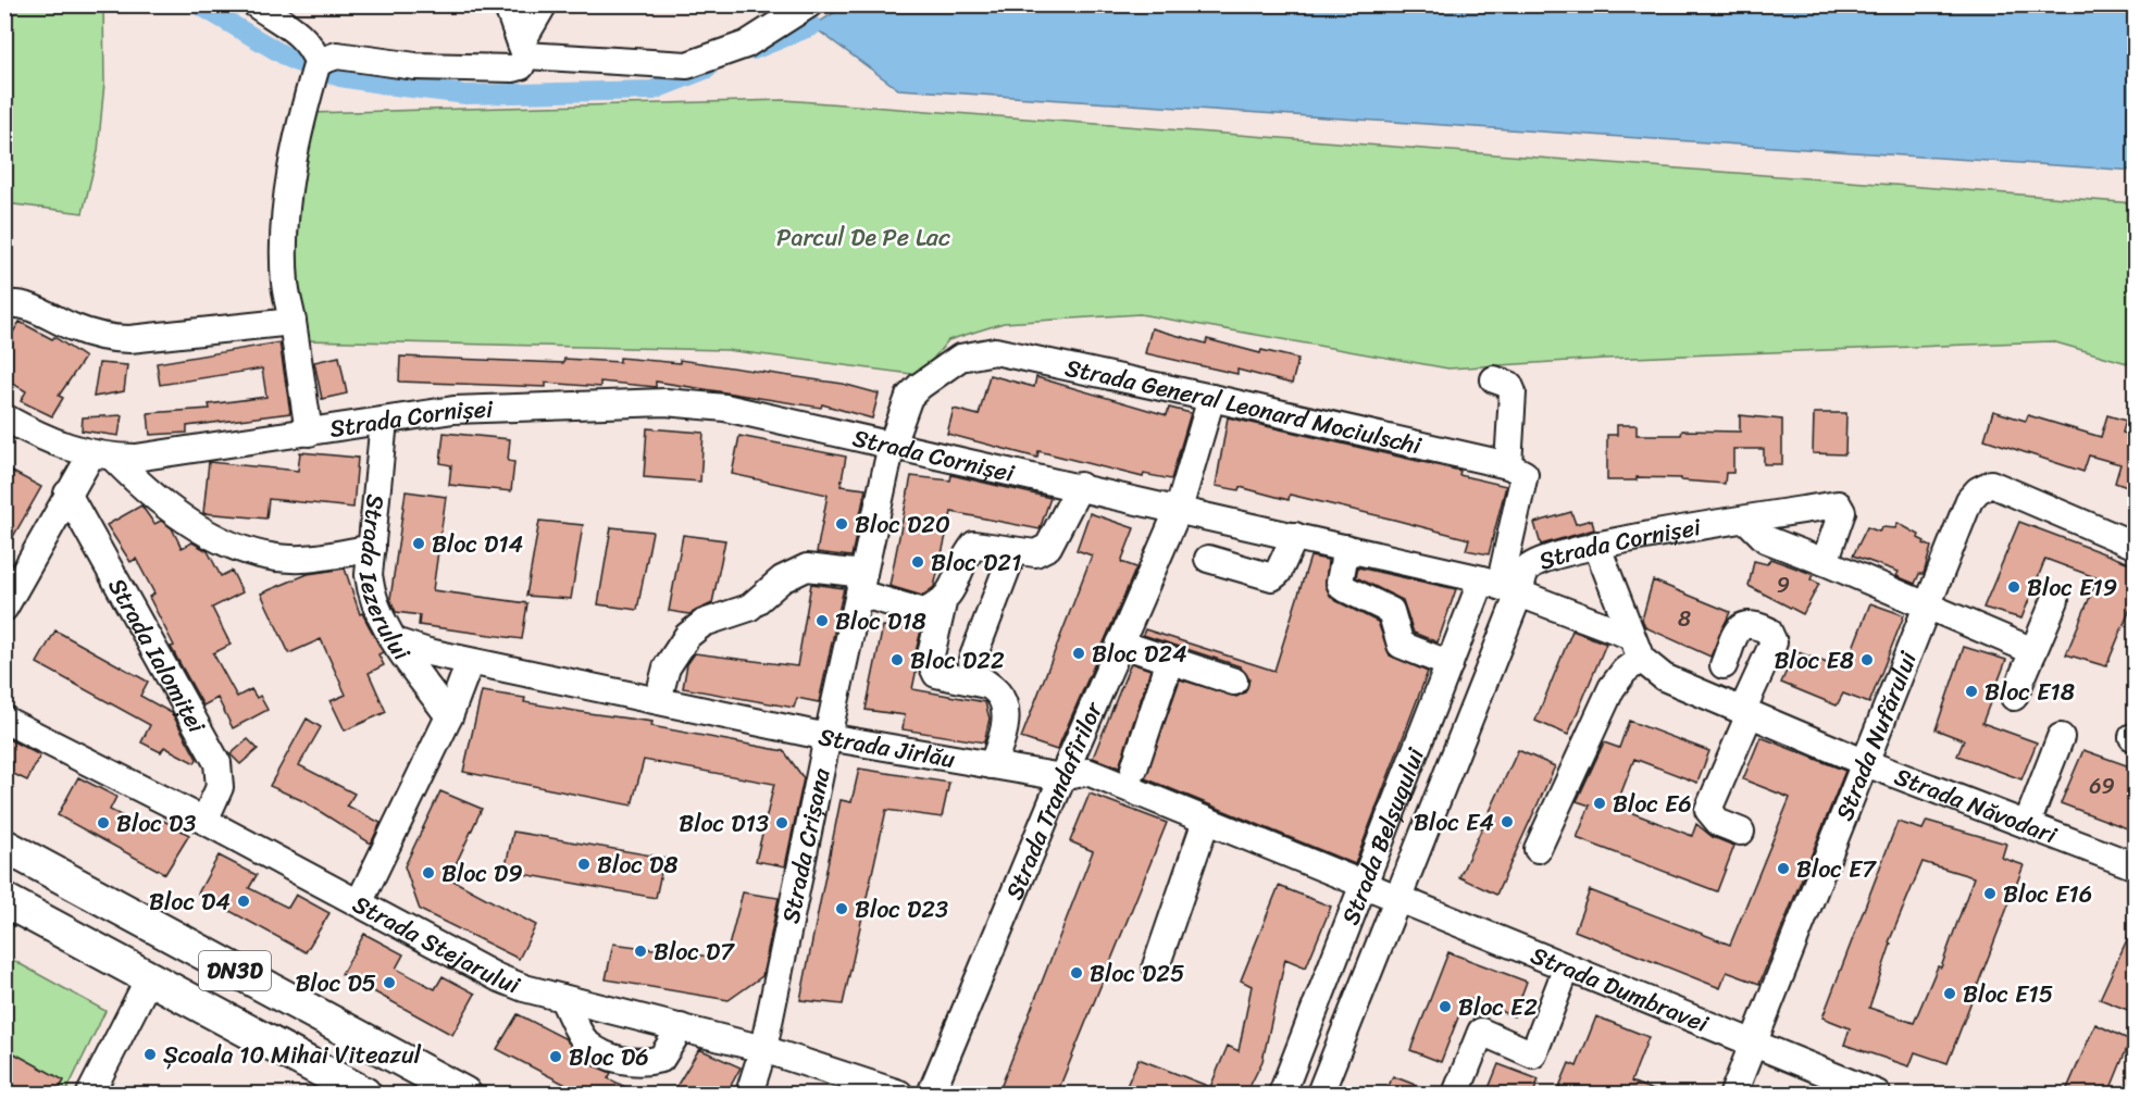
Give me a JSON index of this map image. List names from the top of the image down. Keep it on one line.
{"streets":{"main road":["DN3D"],"street":["Strada General Leonard Mociulschi","Strada Cornișei","Strada Iezerului","Strada Ialomiței","Strada Nufărului","Strada Jirlău","Strada Trandafirilor","Strada Năvodari","Strada Belșugului","Strada Crișana","Strada Stejarului","Strada Dumbravei"]},"crossings":[["Strada General Leonard Mociulschi","Strada Cornișei"],["Strada General Leonard Mociulschi","Strada Trandafirilor"],["Strada General Leonard Mociulschi","Strada Crișana"],["Strada Cornișei","Strada Iezerului"],["Strada Cornișei","Strada Trandafirilor"],["Strada Cornișei","Strada Belșugului"],["Strada Cornișei","Strada Crișana"],["Strada Iezerului","Strada Jirlău"],["Strada Ialomiței","Strada Stejarului"],["Strada Nufărului","Strada Năvodari"],["Strada Nufărului","Strada Dumbravei"],["Strada Jirlău","Strada Trandafirilor"],["Strada Jirlău","Strada Belșugului"],["Strada Jirlău","Strada Crișana"],["Strada Jirlău","Strada Dumbravei"],["Strada Belșugului","Strada Dumbravei"],["Strada Crișana","Strada Stejarului"]],"parks":["Parcul De Pe Lac"],"places":["Bloc D20","Bloc D14","Bloc D21","Bloc E19","Bloc D18","Bloc D24","Bloc D22","Bloc E8","Bloc E18","Bloc E6","Bloc E4","Bloc D3","Bloc D13","Bloc D8","Bloc E7","Bloc D9","Bloc E16","Bloc D4","Bloc D23","Bloc D7","Bloc D25","Bloc D5","Bloc E15","Bloc E2","Școala 10 Mihai Viteazul","Bloc D6"],"house_numbers":["9","8","69"]}
